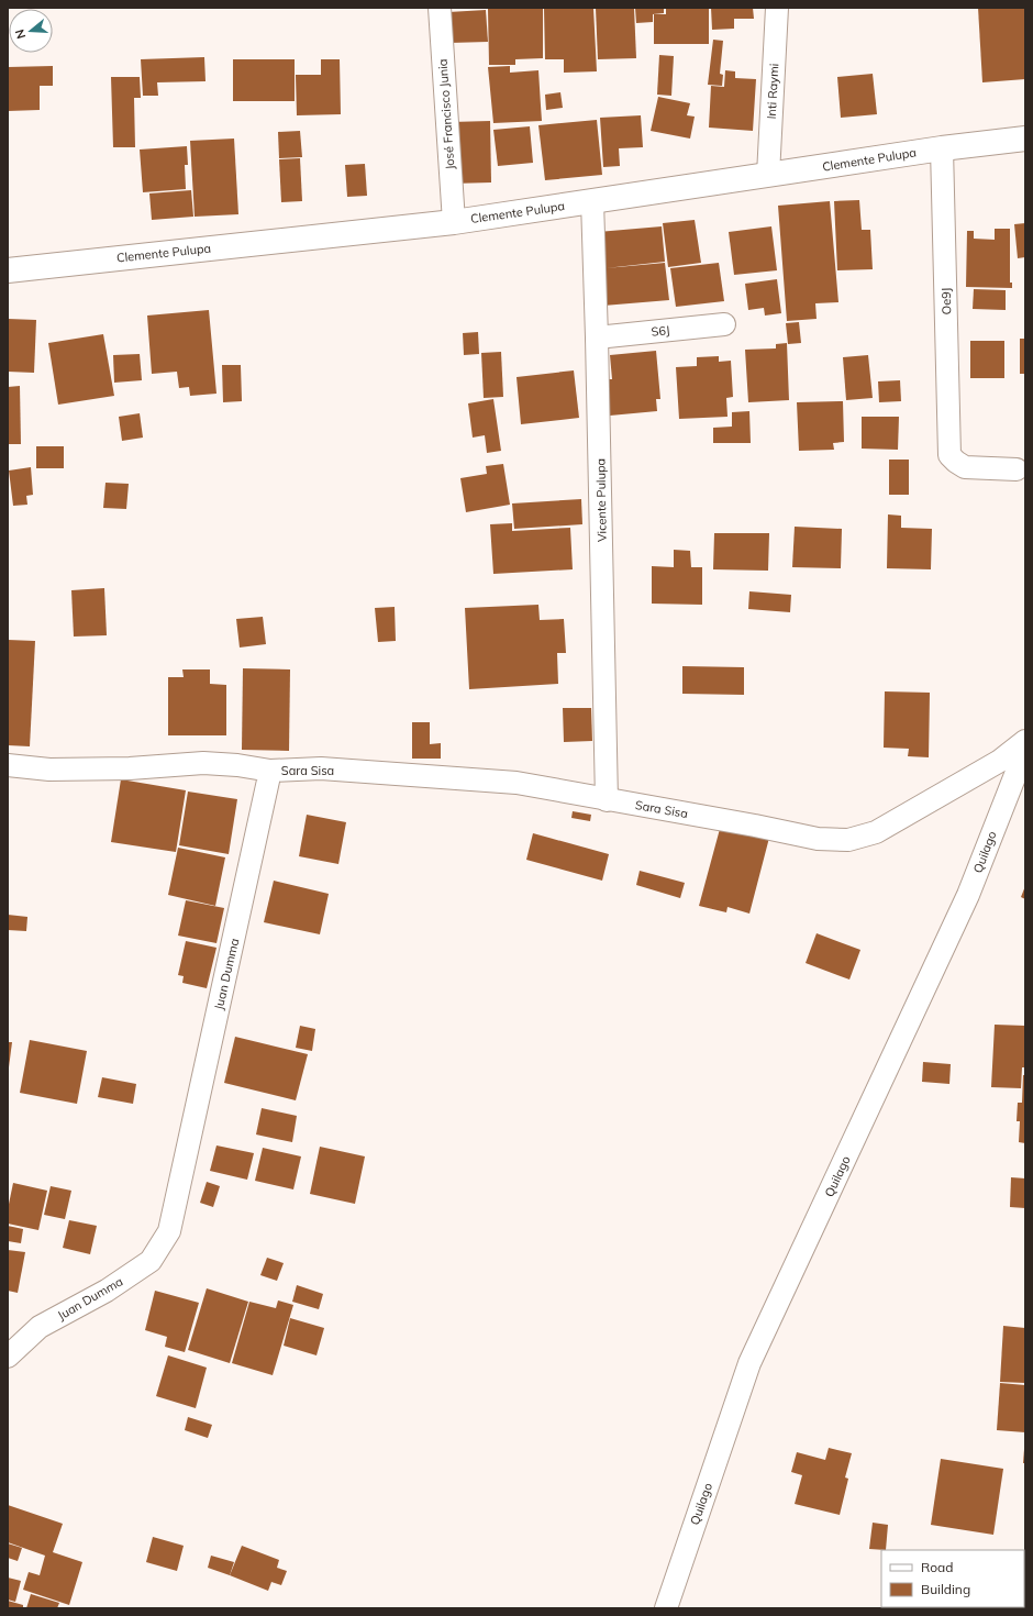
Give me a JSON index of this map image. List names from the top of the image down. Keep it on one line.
{"streets":{"street":["Inti Raymi","José Francisco Junia","Clemente Pulupa","Oe9J","S6J","Vicente Pulupa","Sara Sisa","Quilago","Juan Dumma"]},"crossings":[["Inti Raymi","Clemente Pulupa"],["José Francisco Junia","Clemente Pulupa"],["Clemente Pulupa","Oe9J"],["Clemente Pulupa","Vicente Pulupa"],["S6J","Vicente Pulupa"],["Vicente Pulupa","Sara Sisa"],["Sara Sisa","Juan Dumma"]],"legend":["Road","Building"],"north":"left"}
